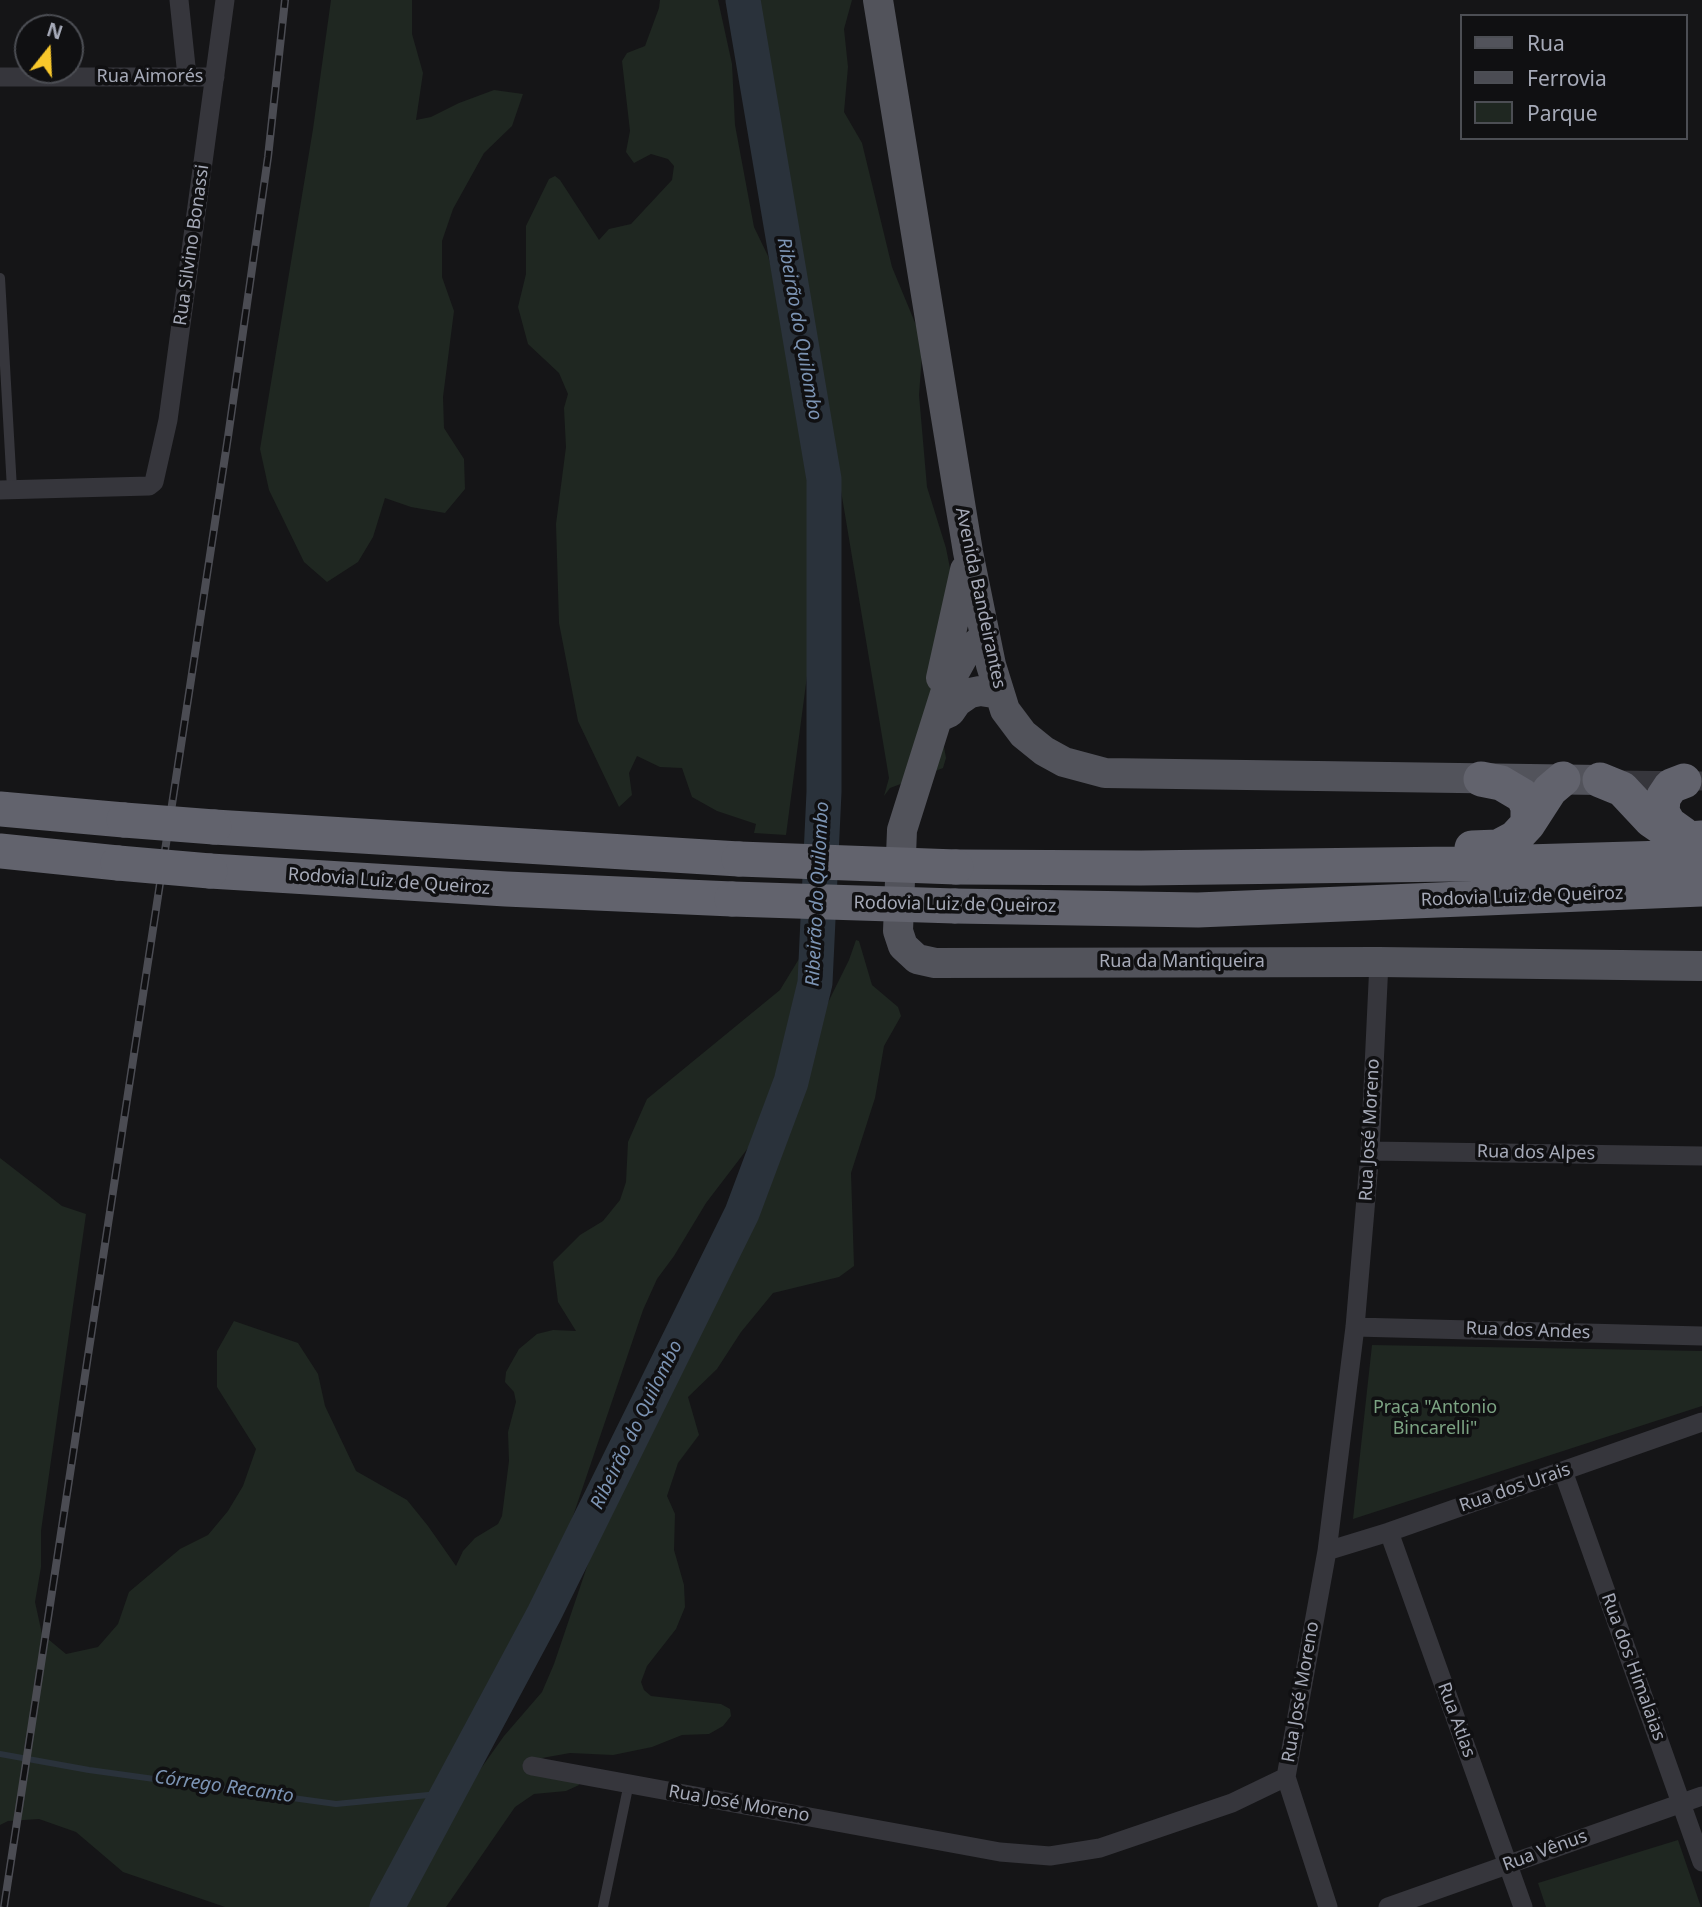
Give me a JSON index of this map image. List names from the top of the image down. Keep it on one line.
{"streets":{"highway":["Rodovia Luiz de Queiroz"],"main road":["Avenida Bandeirantes","Rua da Mantiqueira"],"street":["Rua Aimorés","Rua Silvino Bonassi","Rua José Moreno","Rua dos Alpes","Rua dos Andes","Rua dos Urais","Rua dos Himalaias","Rua Atlas","Rua Vênus"]},"crossings":[["Rua Aimorés","Rua Silvino Bonassi"],["Avenida Bandeirantes","Rua da Mantiqueira"],["Rua da Mantiqueira","Rua José Moreno"],["Rua José Moreno","Rua dos Alpes"],["Rua José Moreno","Rua dos Andes"],["Rua José Moreno","Rua dos Urais"],["Rua dos Urais","Rua dos Himalaias"],["Rua dos Urais","Rua Atlas"],["Rua dos Himalaias","Rua Vênus"],["Rua Atlas","Rua Vênus"]],"water":["Ribeirão do Quilombo","Córrego Recanto"],"parks":["Praça \"Antonio Bincarelli\""],"legend":["Rua","Ferrovia","Parque"],"north":"top"}
